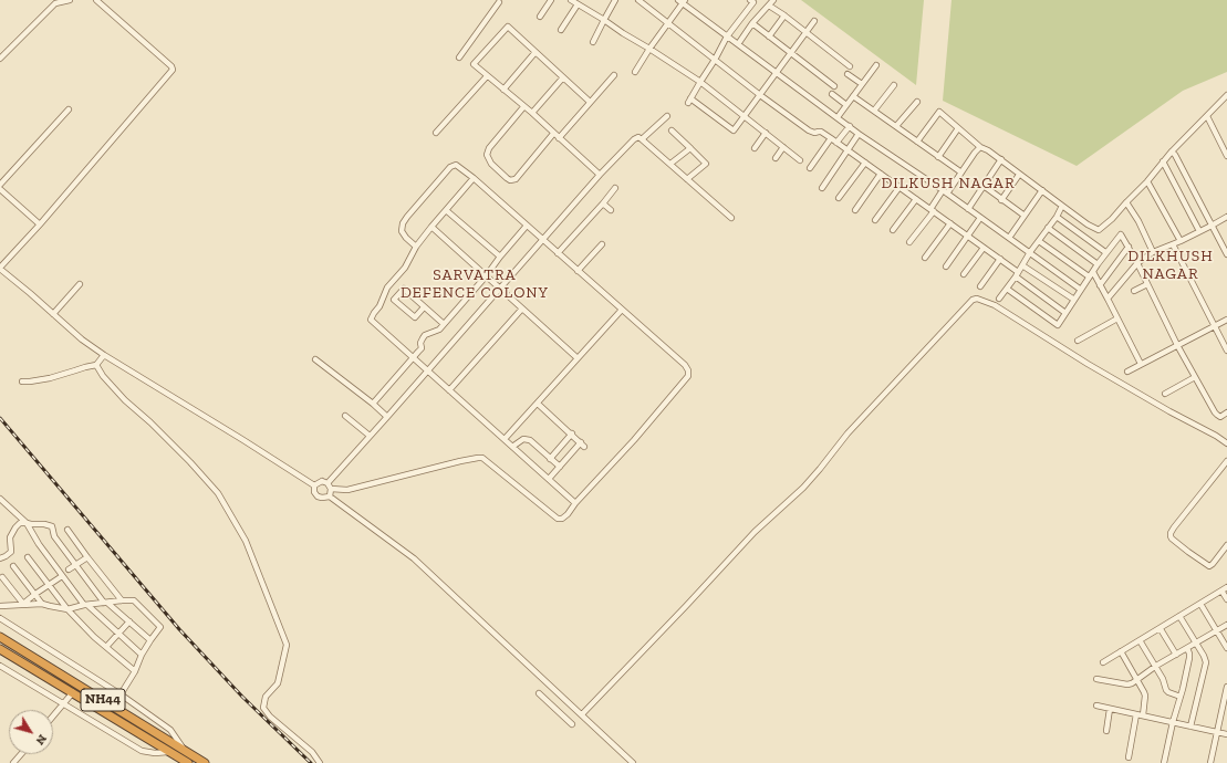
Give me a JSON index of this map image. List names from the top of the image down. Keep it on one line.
{"streets":{"highway":["NH44"]},"districts":["DILKUSH NAGAR","DILKHUSH NAGAR","SARVATRA DEFENCE COLONY"],"north":"bottom right"}
